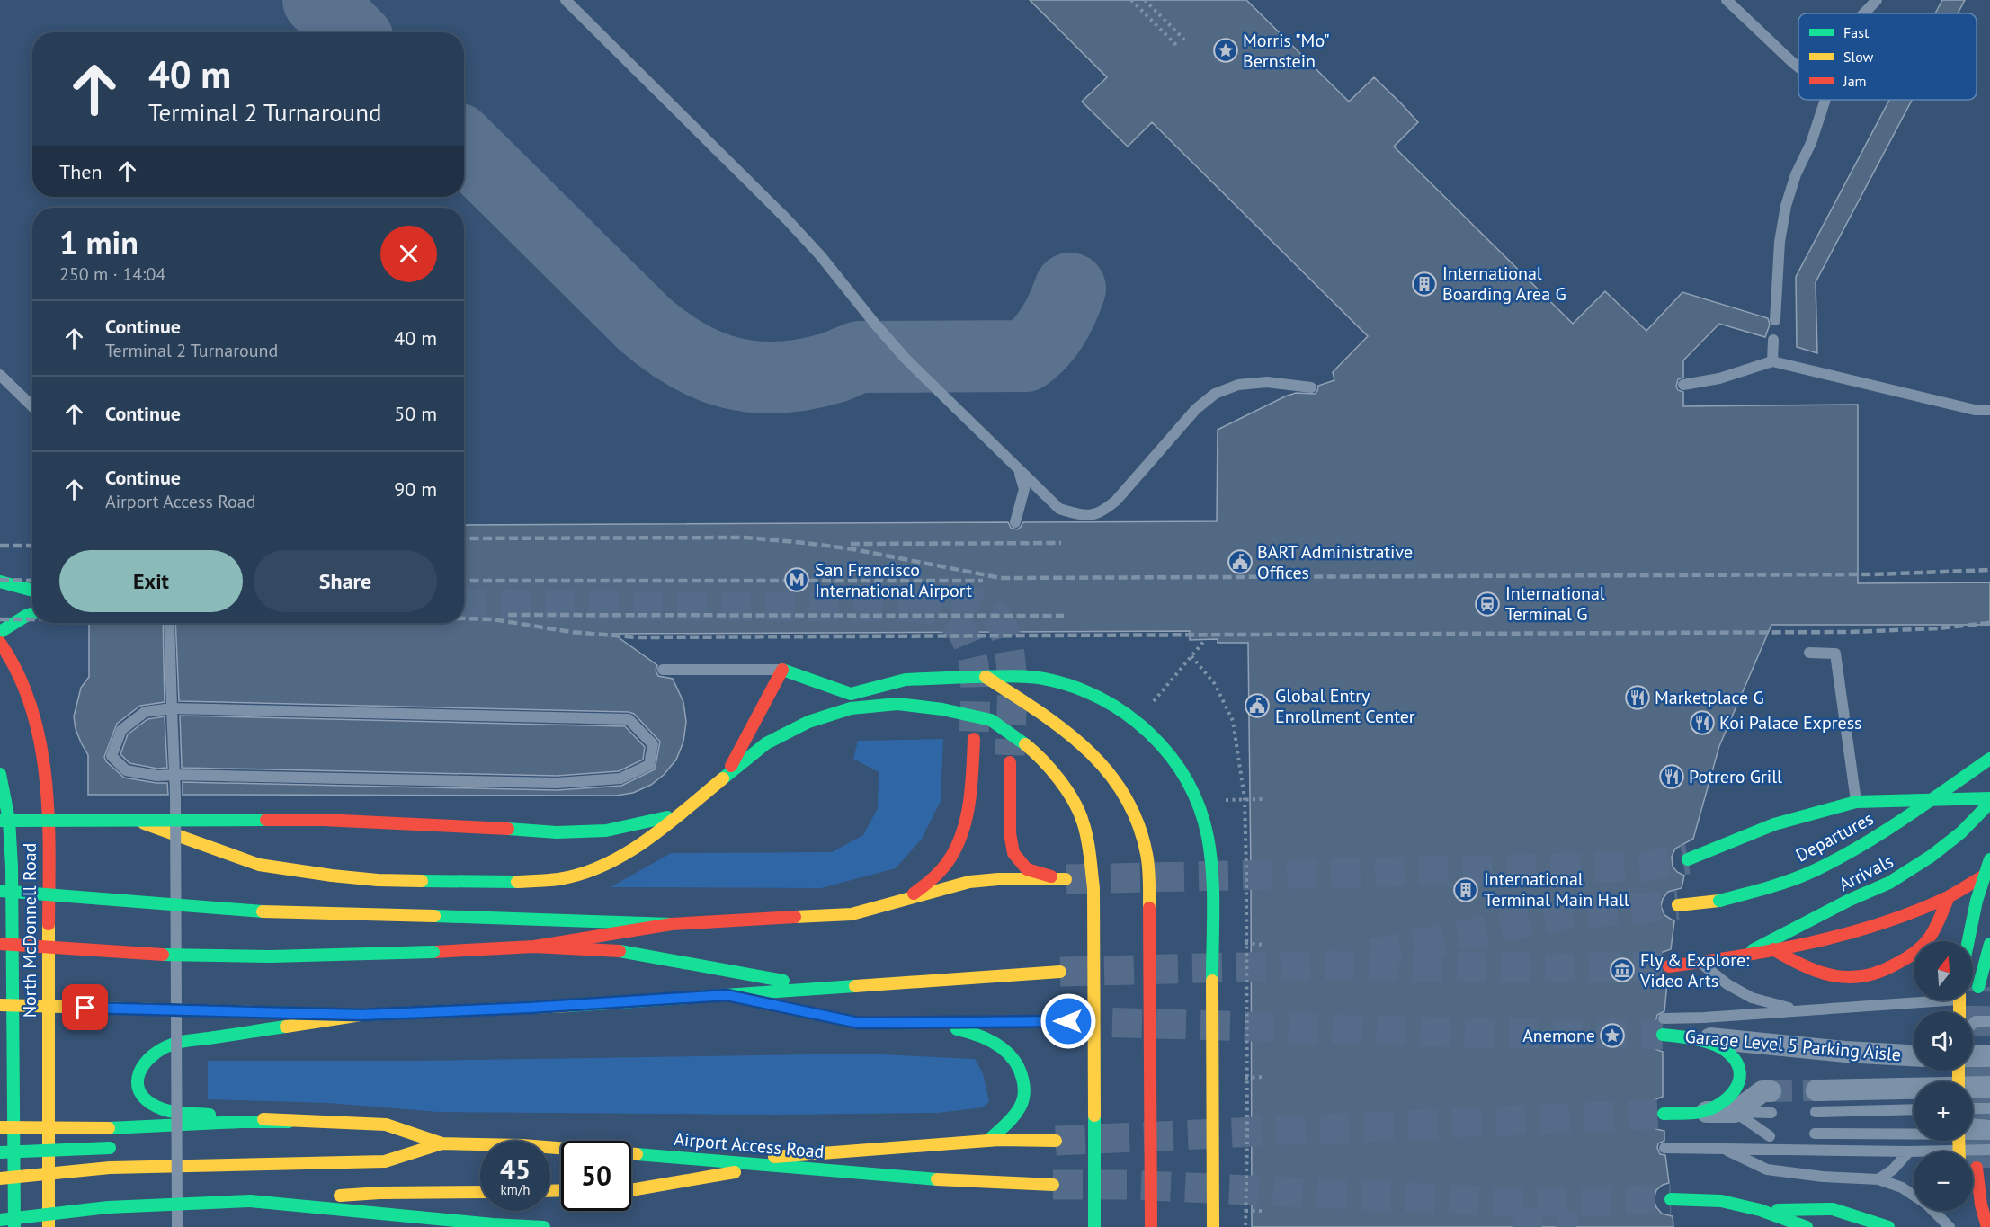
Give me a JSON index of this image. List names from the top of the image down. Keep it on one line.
{"streets":{"main road":["Departures","Arrivals","North McDonnell Road","Garage Level 5 Parking Aisle","Airport Access Road"]},"places":{"place":["Morris \"Mo\" Bernstein","Anemone"],"building":["International Boarding Area G","International Terminal Main Hall"],"public building":["BART Administrative Offices","Global Entry Enrollment Center"],"metro station":["San Francisco International Airport"],"station":["International Terminal G"],"restaurant":["Marketplace G","Koi Palace Express","Potrero Grill"],"museum":["Fly & Explore: Video Arts"]},"legend":["Fast","Slow","Jam"],"north":"top","page":{"turn":["40 m","Terminal 2 Turnaround"],"then":"Then","heading":["1 min","250 m · 14:04"],"list":[{"name":"Continue","note":"Terminal 2 Turnaround","value":"40 m"},{"name":"Continue","value":"50 m"},{"name":"Continue","note":"Airport Access Road","value":"90 m"}],"buttons":["Exit","Share"],"map_buttons":["+","−"],"speed":"45 km/h","limit":"50"}}
